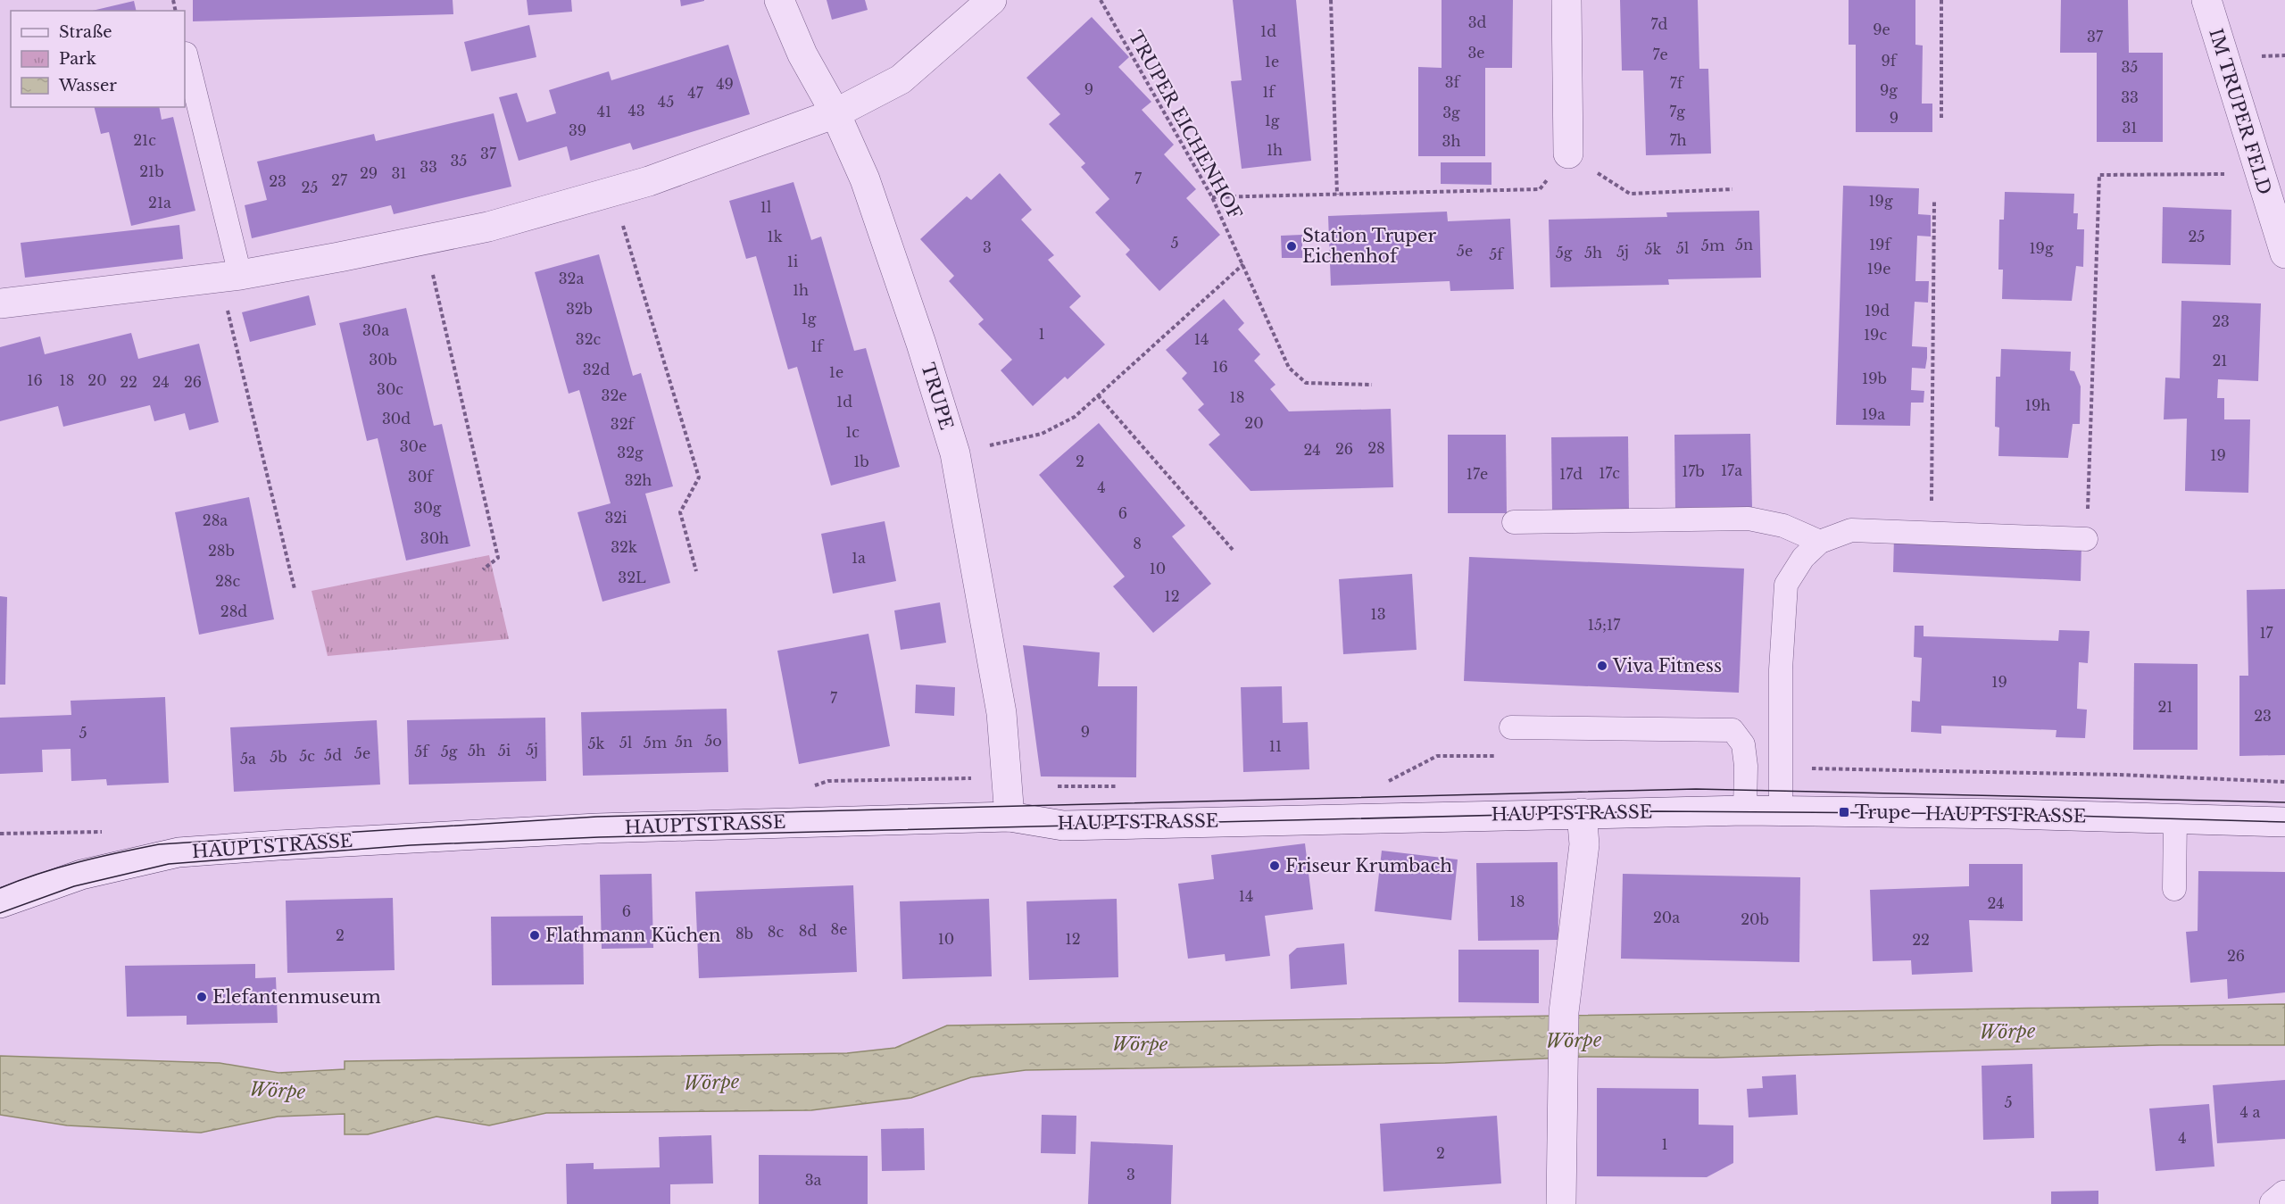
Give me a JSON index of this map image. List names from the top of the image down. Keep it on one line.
{"streets":{"street":["IM TRUPER FELD","TRUPE","HAUPTSTRASSE"],"path":["TRUPER EICHENHOF"]},"crossings":[["TRUPE","HAUPTSTRASSE"]],"water":["Wörpe"],"places":{"other":["Station Truper Eichenhof","Viva Fitness","Friseur Krumbach","Flathmann Küchen","Elefantenmuseum"],"transit":["Trupe"]},"house_numbers":["3d","7d","9e","1d","37","3e","7e","9f","1e","35","3f","7f","49","9","9g","1f","47","33","45","43","41","7g","3g","9","1g","31","39","21c","7h","3h","1h","37","35","33","21b","29","31","7","27","23","25","19g","21a","1l","1k","25","5","5n","19f","5m","3","5l","19g","5k","5e","5j","5g","5h","5f","1i","19e","32a","1h","32b","19d","1g","23","30a","1","19c","32c","14","1f","30b","21","16","32d","1e","19b","16","18","20","22","24","26","30c","32e","18","1d","19h","19a","30d","20","32f","1c","30e","28","26","24","32g","19","1b","2","17a","17b","17c","17e","17d","30f","32h","4","30g","6","32i","28a","30h","8","32k","28b","1a","10","32L","28c","12","28d","13","15;17","17","19","7","21","23","9","5","5o","5n","5l","5m","5k","11","5j","5h","5i","5f","5g","5e","5d","5c","5b","5a","14","18","24","6","20a","20b","8e","8d","8c","8b","2","10","12","22","26","5","4 a","4","1","2","3","3a"],"legend":["Straße","Park","Wasser"]}
